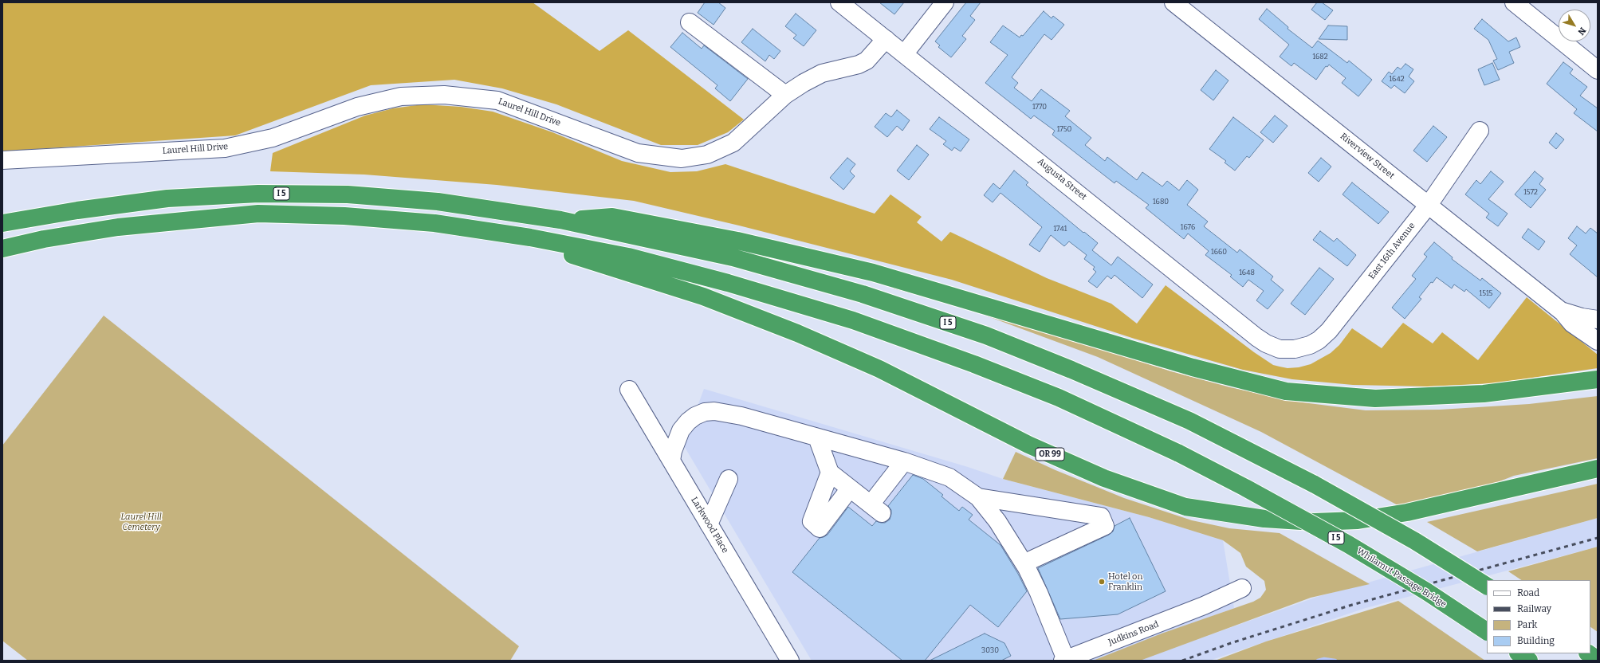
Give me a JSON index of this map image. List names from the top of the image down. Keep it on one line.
{"streets":{"highway":["I 5","OR 99","Whilamut Passage Bridge"],"street":["Laurel Hill Drive","Riverview Street","Augusta Street","East 16th Avenue","Larkwood Place","Judkins Road"]},"crossings":[["Laurel Hill Drive","Augusta Street"],["Riverview Street","East 16th Avenue"],["Augusta Street","East 16th Avenue"],["I 5","OR 99"],["I 5","Whilamut Passage Bridge"],["OR 99","Whilamut Passage Bridge"]],"parks":["Laurel Hill Cemetery"],"places":["Hotel on Franklin"],"house_numbers":["1682","1642","1770","1750","1572","1680","1676","1741","1660","1648","1515","3030"],"legend":["Road","Railway","Park","Building"],"north":"bottom right"}
